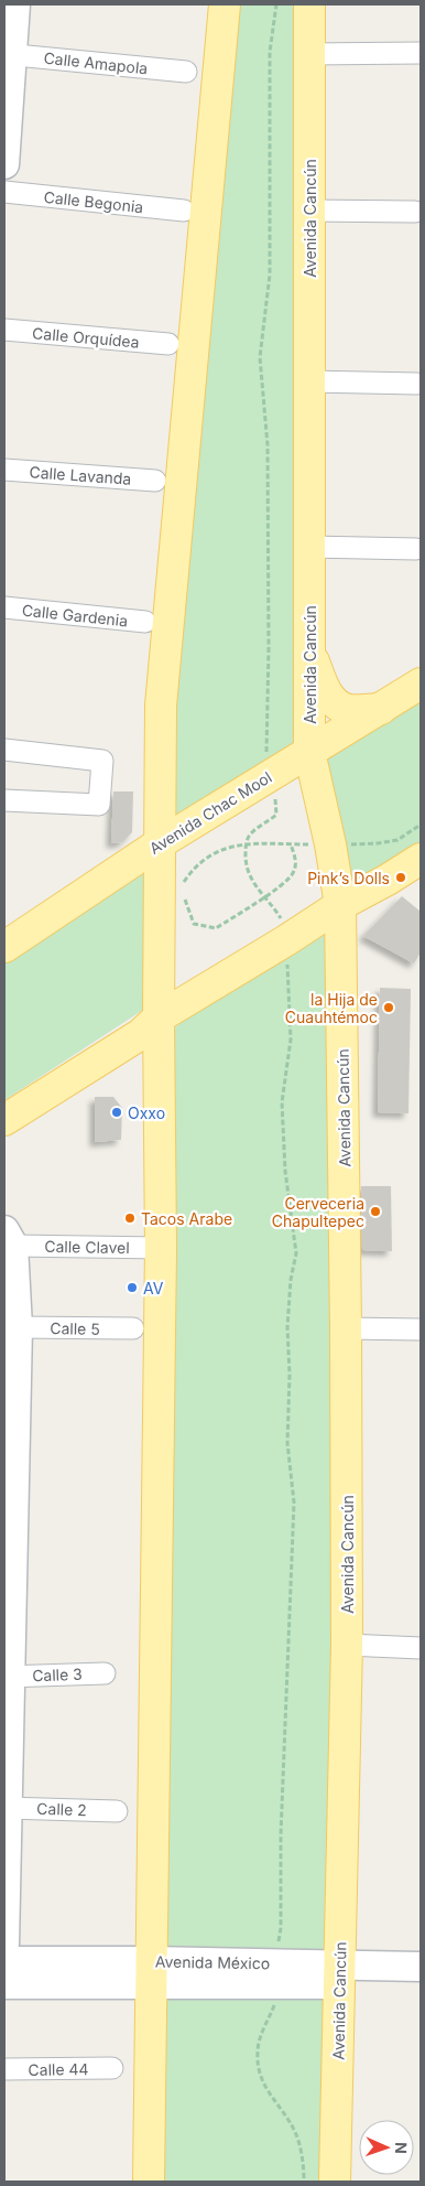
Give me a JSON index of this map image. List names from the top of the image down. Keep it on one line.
{"streets":{"main road":["Avenida Cancún","Avenida Chac Mool"],"street":["Calle Amapola","Calle Begonia","Calle Orquídea","Calle Lavanda","Calle Gardenia","Calle Clavel","Calle 5","Calle 3","Calle 2","Avenida México","Calle 44"]},"crossings":[["Avenida Cancún","Avenida Chac Mool"],["Avenida Cancún","Avenida México"]],"places":["Pink’s Dolls","la Hija de Cuauhtémoc","Oxxo","Cerveceria Chapultepec","Tacos Arabe","AV"],"north":"right"}
